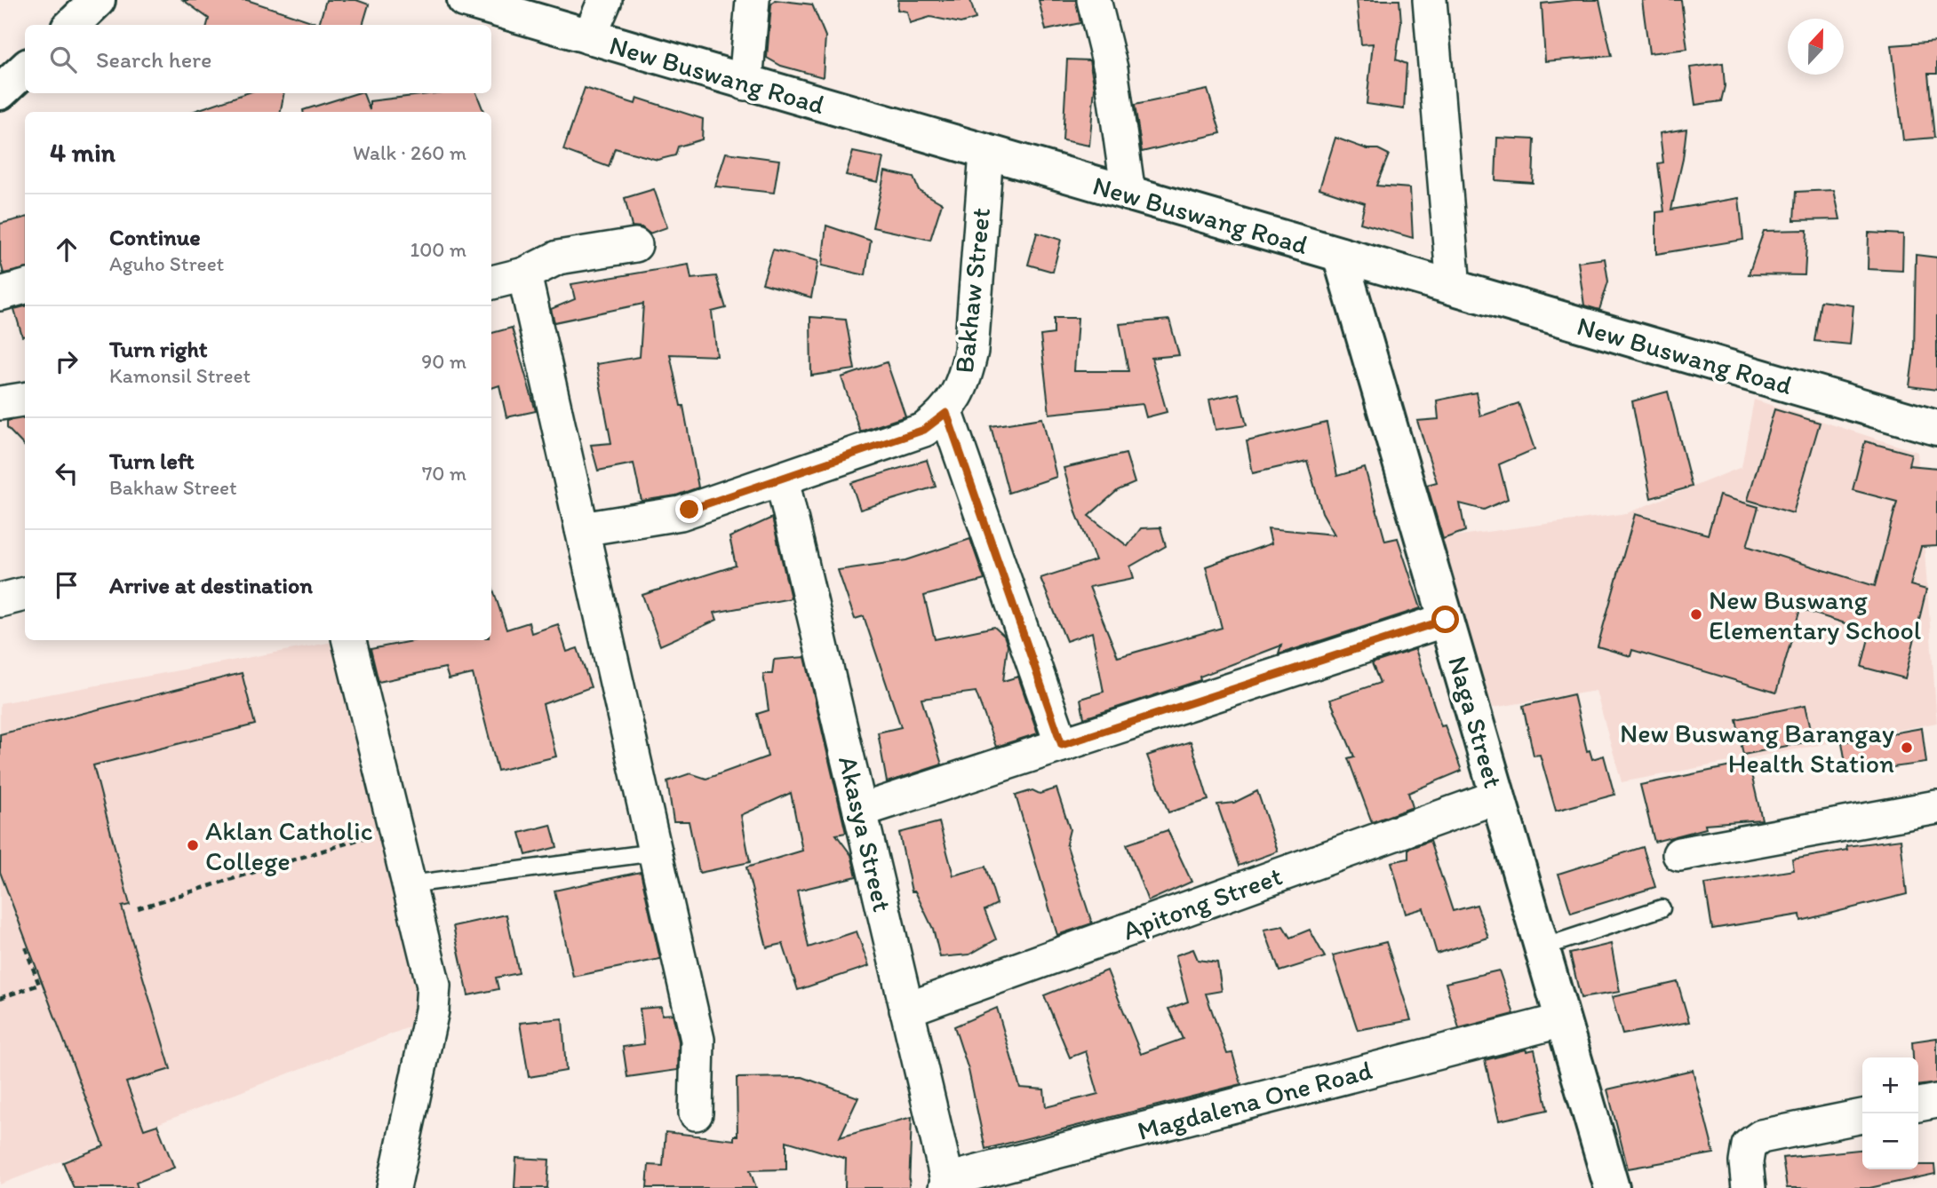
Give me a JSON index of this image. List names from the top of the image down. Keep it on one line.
{"streets":{"street":["New Buswang Road","Bakhaw Street","Naga Street","Akasya Street","Apitong Street","Magdalena One Road"]},"crossings":[["New Buswang Road","Bakhaw Street"],["New Buswang Road","Naga Street"],["Bakhaw Street","Akasya Street"],["Naga Street","Apitong Street"],["Naga Street","Magdalena One Road"],["Akasya Street","Apitong Street"],["Akasya Street","Magdalena One Road"]],"places":["New Buswang Elementary School","New Buswang Barangay Health Station","Aklan Catholic College"],"north":"top","page":{"search":"Search here","heading":["4 min","Walk · 260 m"],"list":[["Continue","Aguho Street","100 m"],["Turn right","Kamonsil Street","90 m"],["Turn left","Bakhaw Street","70 m"],"Arrive at destination"],"map_buttons":["+","−"]}}
